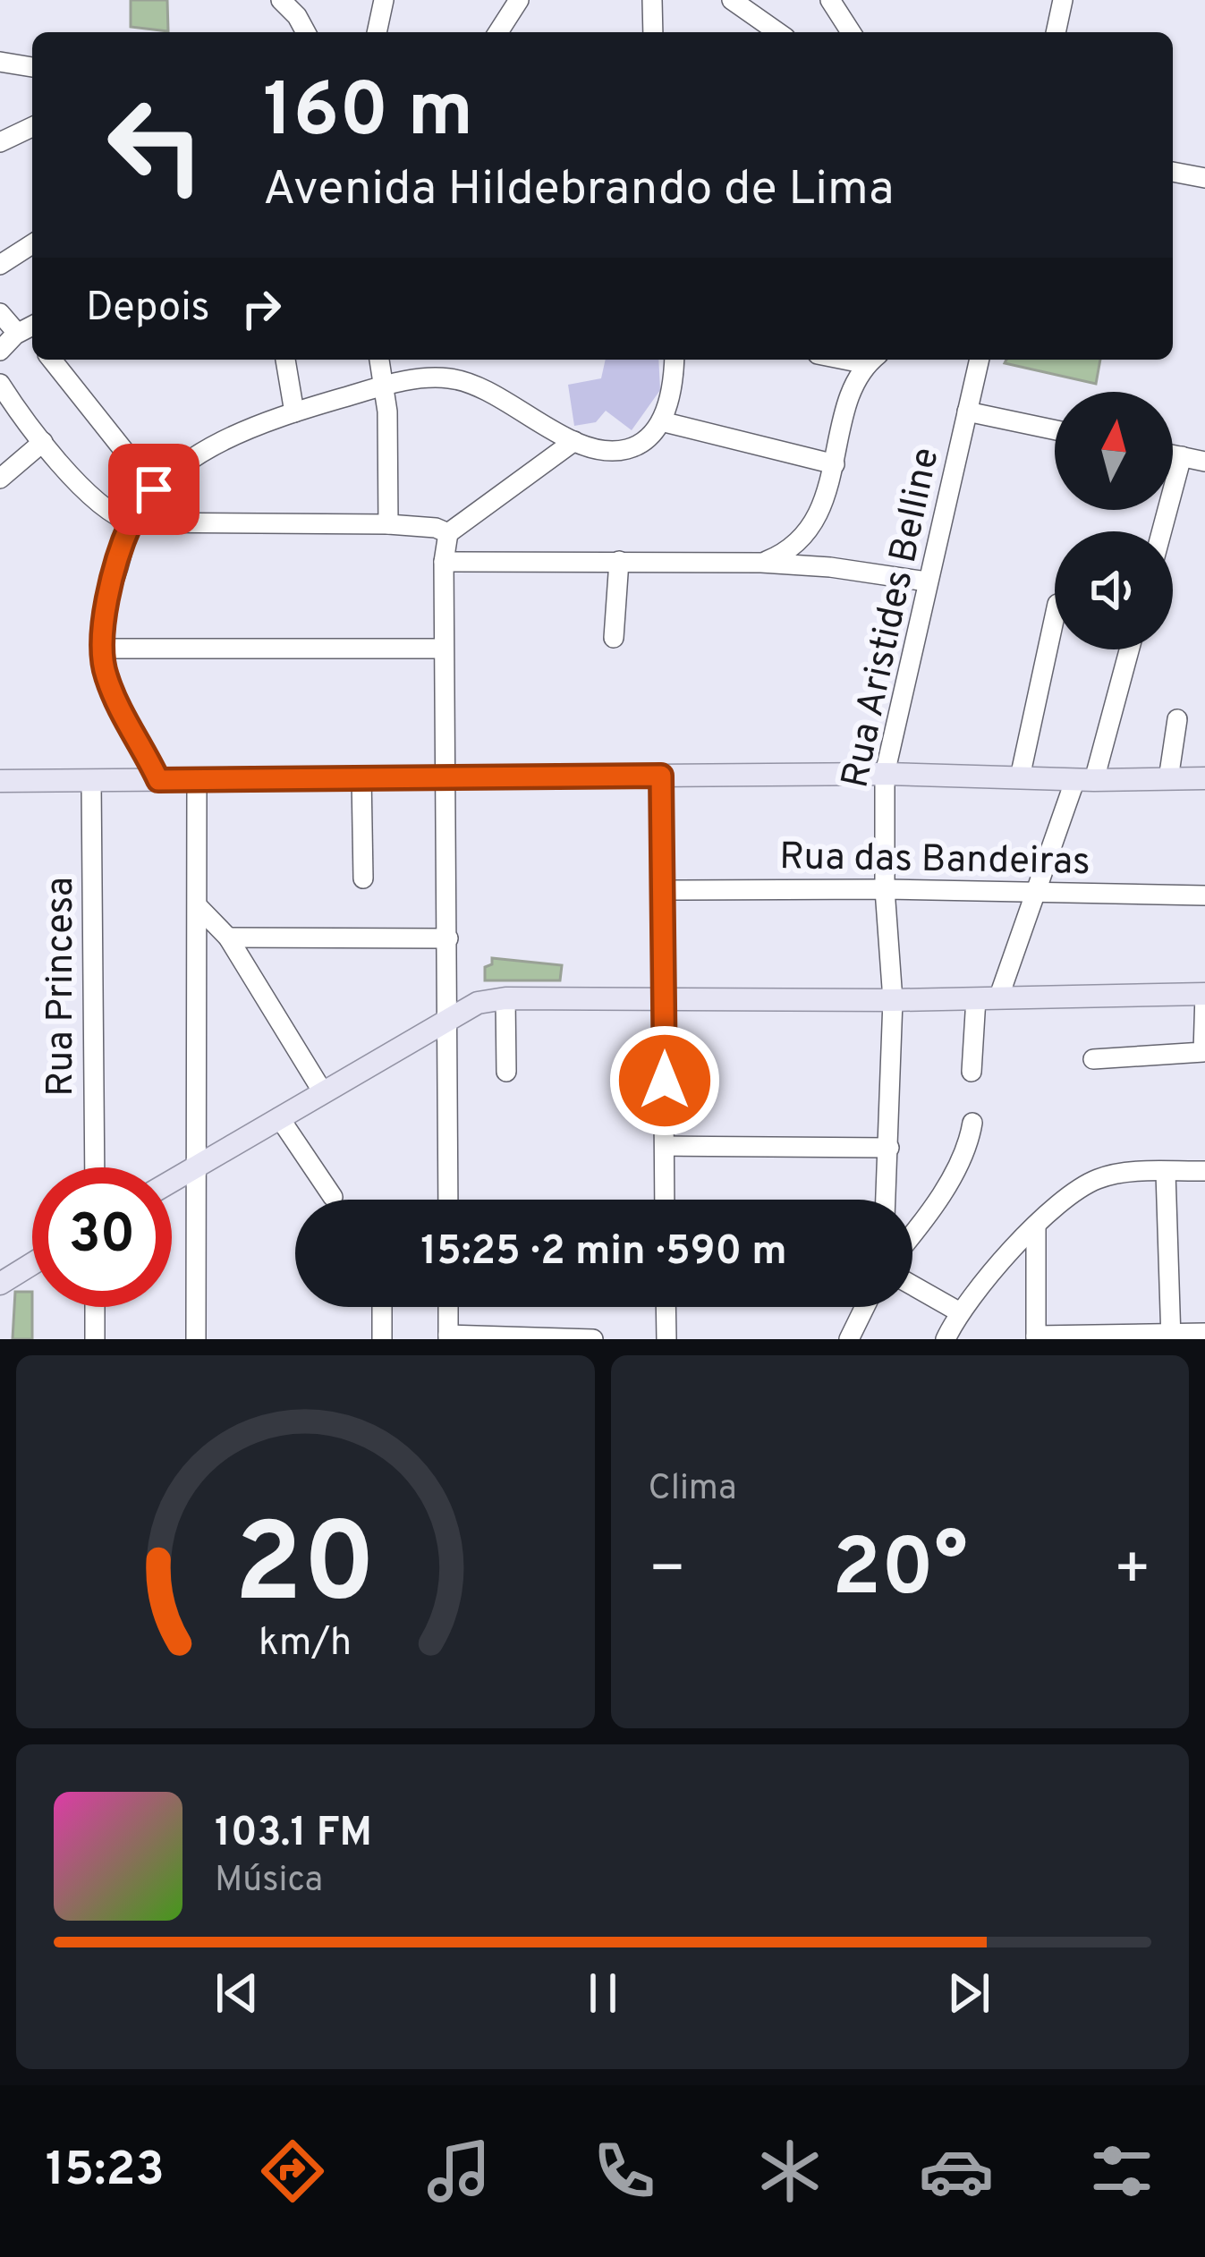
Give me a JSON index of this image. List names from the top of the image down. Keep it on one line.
{"streets":{"street":["Rua Aristides Belline","Rua das Bandeiras","Rua Princesa"]},"crossings":[["Rua Aristides Belline","Rua das Bandeiras"]],"north":"top","page":{"turn":["160 m","Avenida Hildebrando de Lima"],"then":"Depois","limit":"30","trip":"15:25 · 2 min · 590 m","tile":"Clima","heat":["−","20°","+"],"song":["103.1 FM","Música"],"tabs":"15:23","gauge":["20","km/h"]}}
